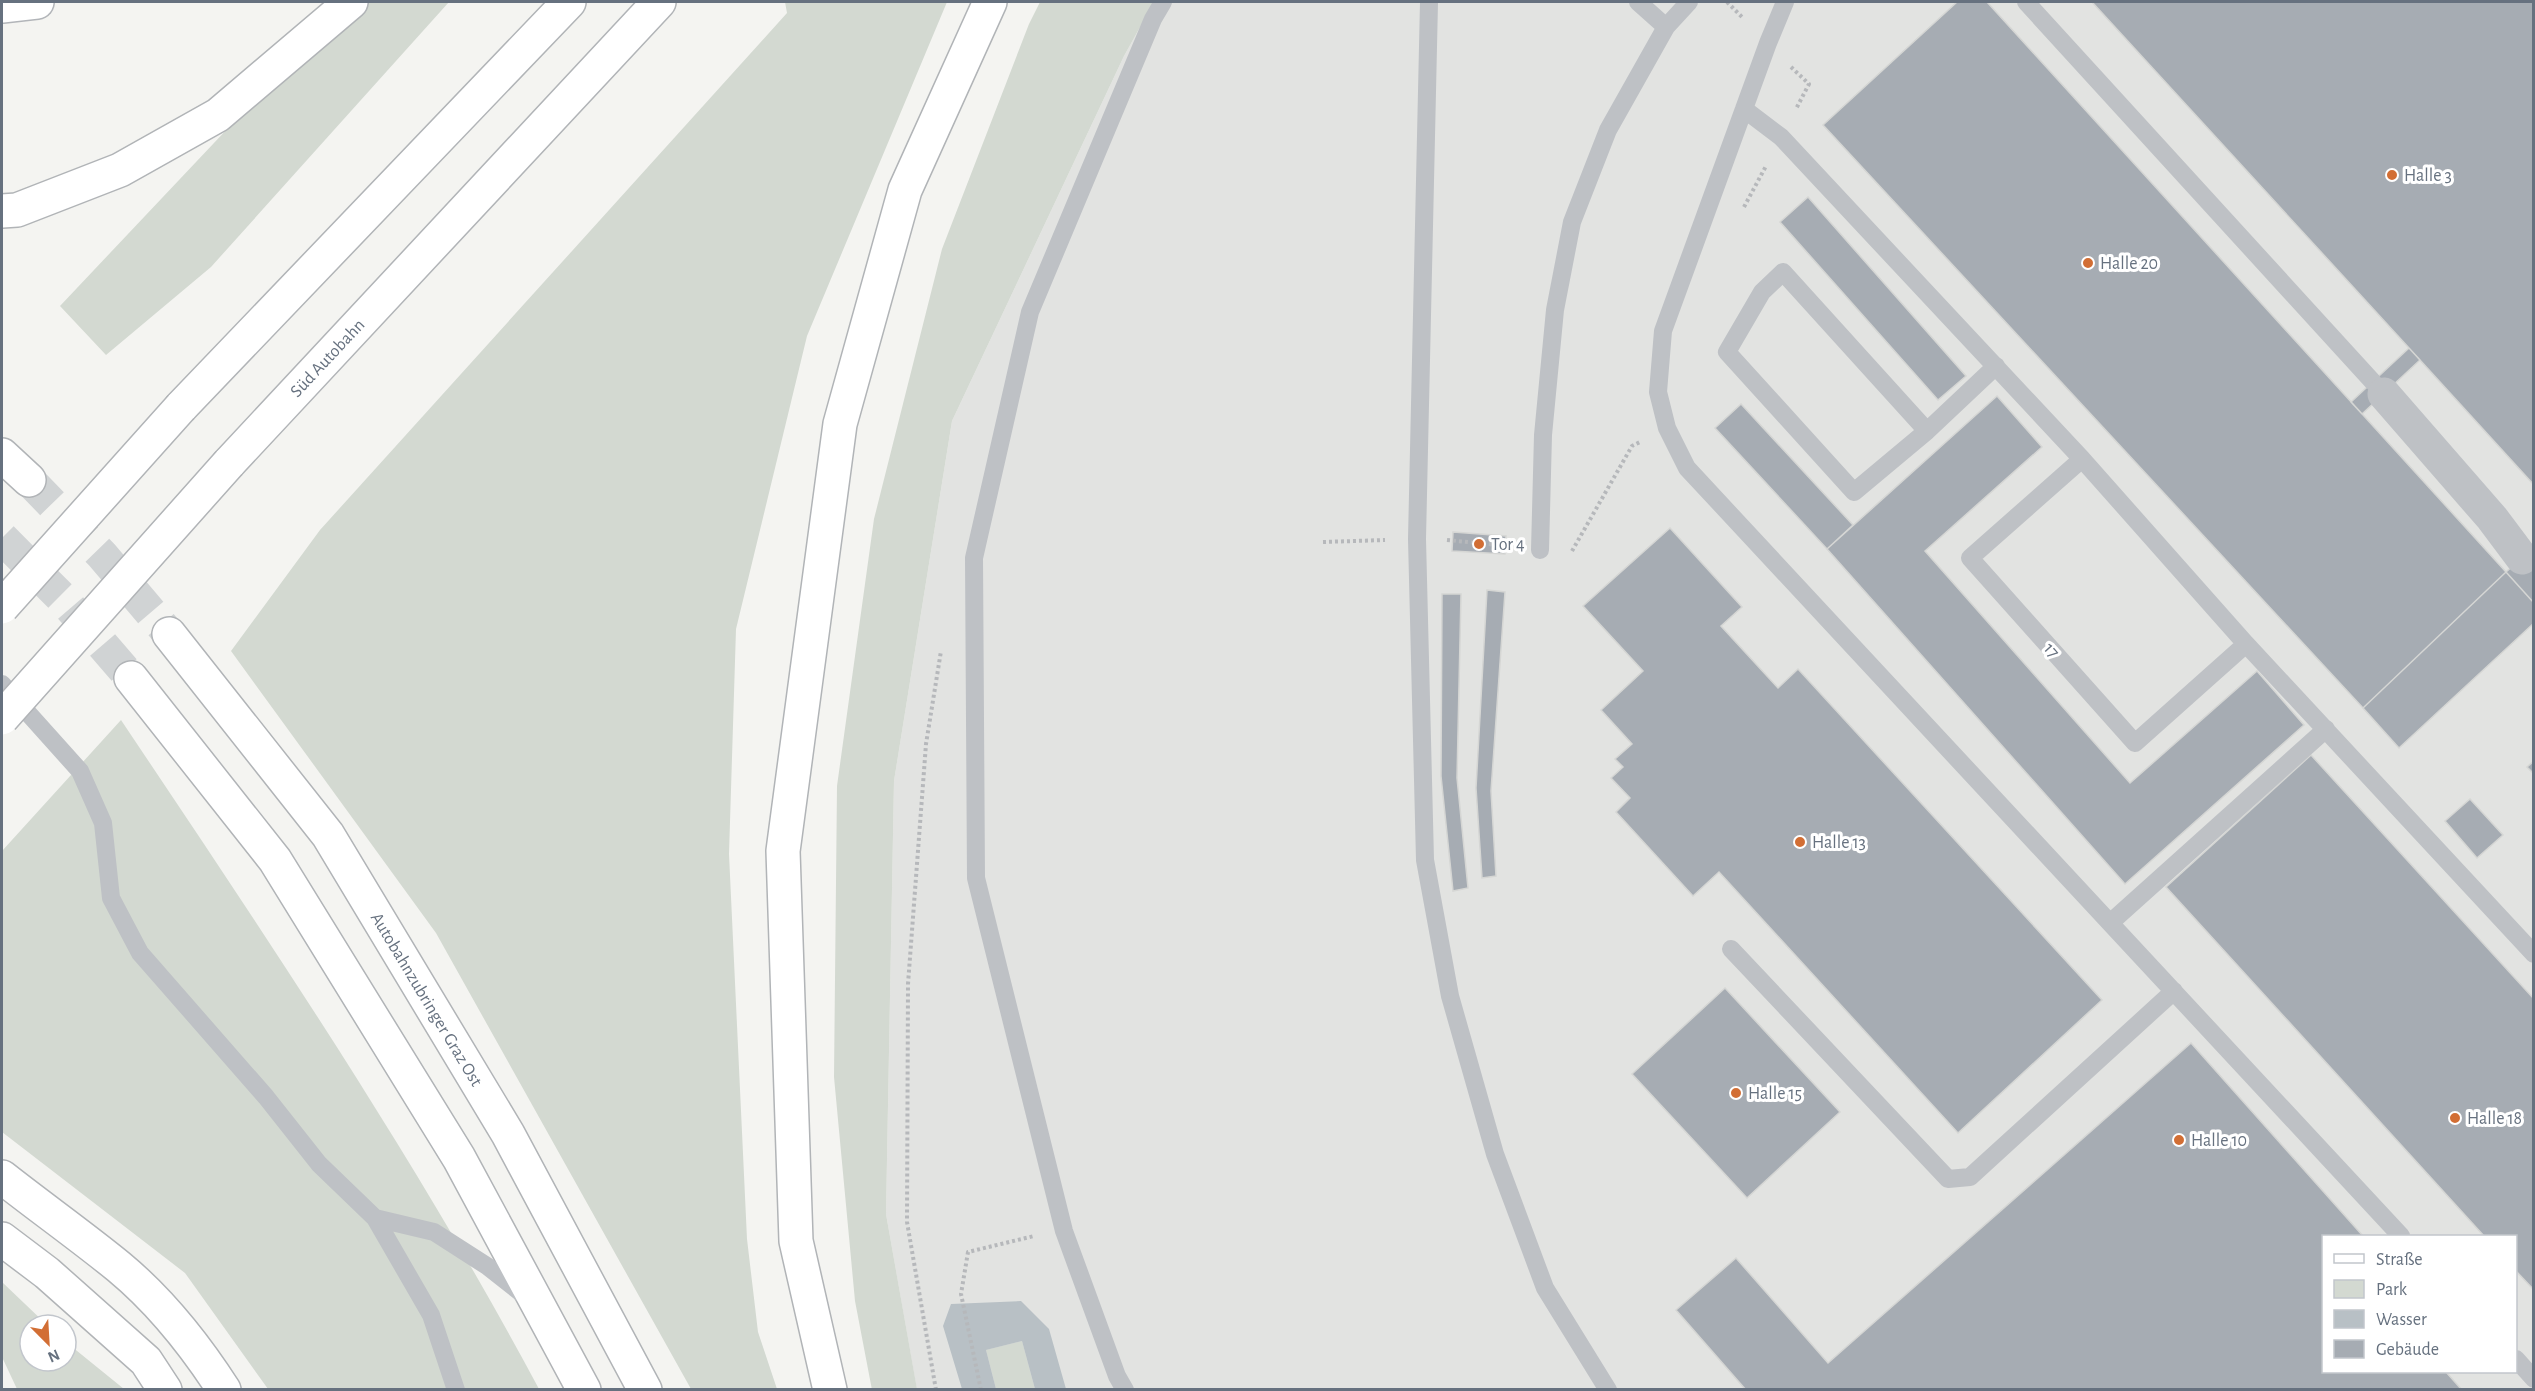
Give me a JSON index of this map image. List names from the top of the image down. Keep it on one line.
{"streets":{"main road":["Süd Autobahn","Autobahnzubringer Graz Ost"],"lane":["17"]},"places":["Halle 3","Halle 20","Tor 4","Halle 13","Halle 15","Halle 18","Halle 10"],"legend":["Straße","Park","Wasser","Gebäude"],"north":"bottom right"}
